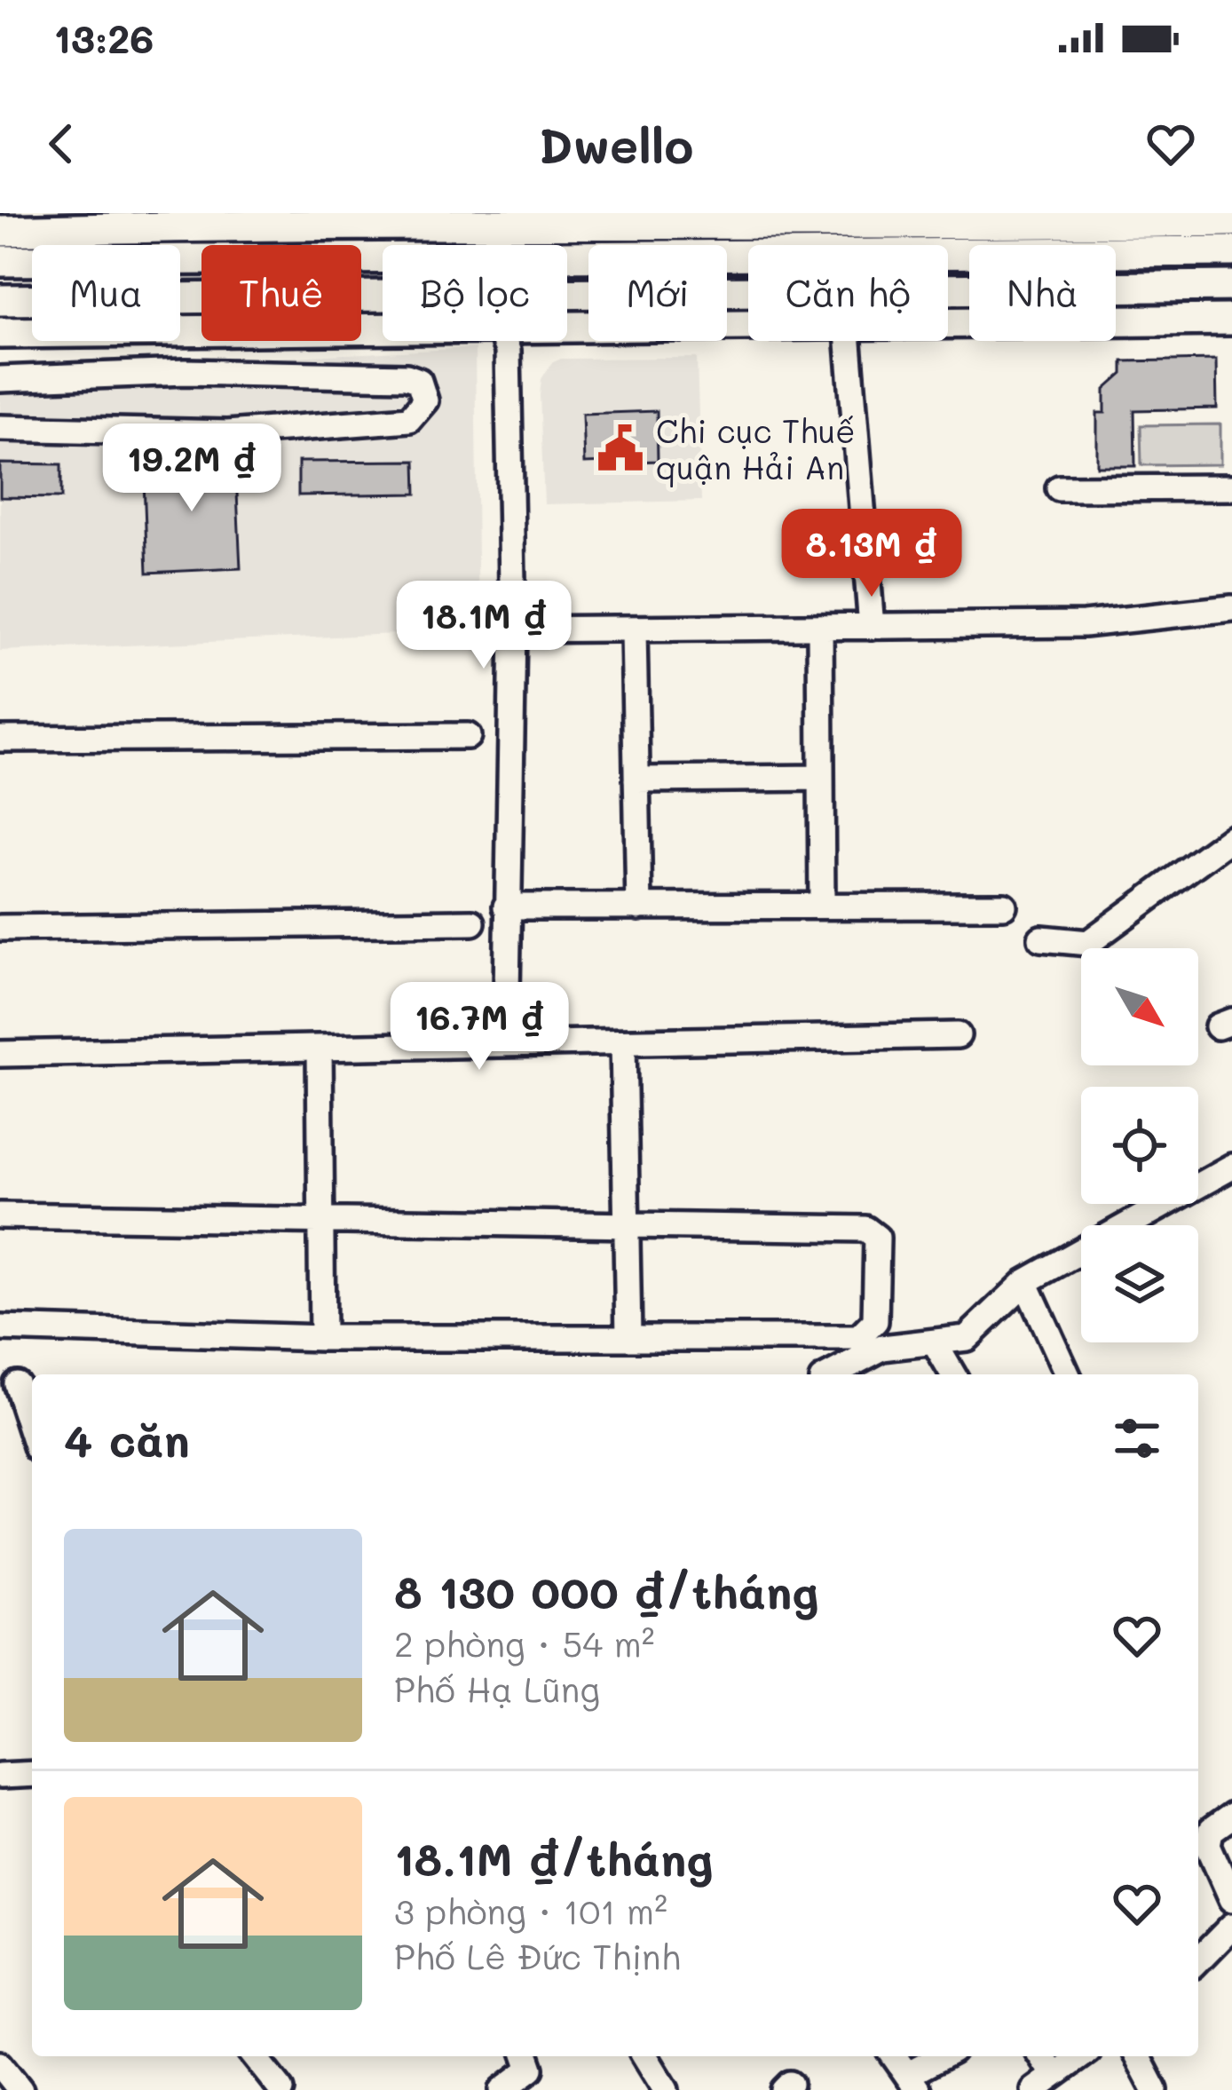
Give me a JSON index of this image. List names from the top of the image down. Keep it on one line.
{"places":{"public building":["Chi cục Thuế quận Hải An"]},"north":"bottom right","page":{"status":"13:26","header":"Dwello","chip":["Mua","Thuê","Bộ lọc","Mới","Căn hộ","Nhà"],"price":["19.2M ₫","8.13M ₫","18.1M ₫","16.7M ₫"],"heading":"4 căn","list":[{"name":"8 130 000 ₫/tháng","note":"2 phòng · 54 m² · Phố Hạ Lũng"},{"name":"18.1M ₫/tháng","note":"3 phòng · 101 m² · Phố Lê Đức Thịnh"}]}}
